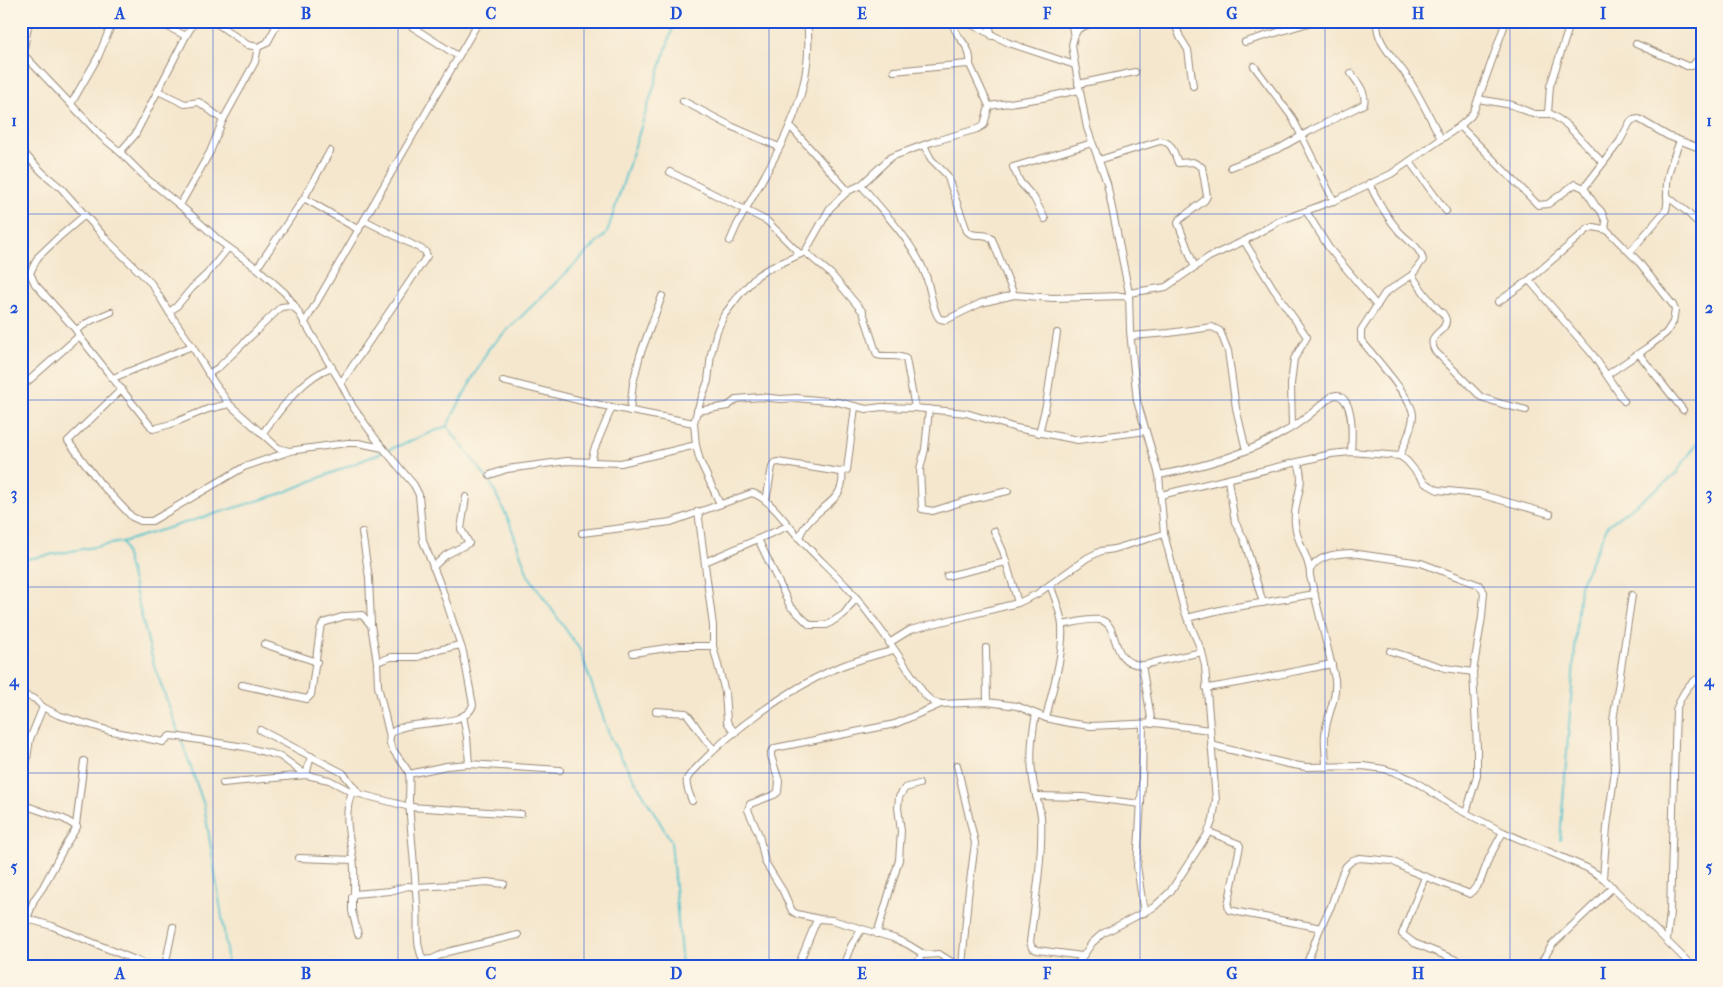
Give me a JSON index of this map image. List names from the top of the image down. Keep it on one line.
{"grid":{"columns":["A","B","C","D","E","F","G","H","I"],"rows":["1","2","3","4","5"]}}
